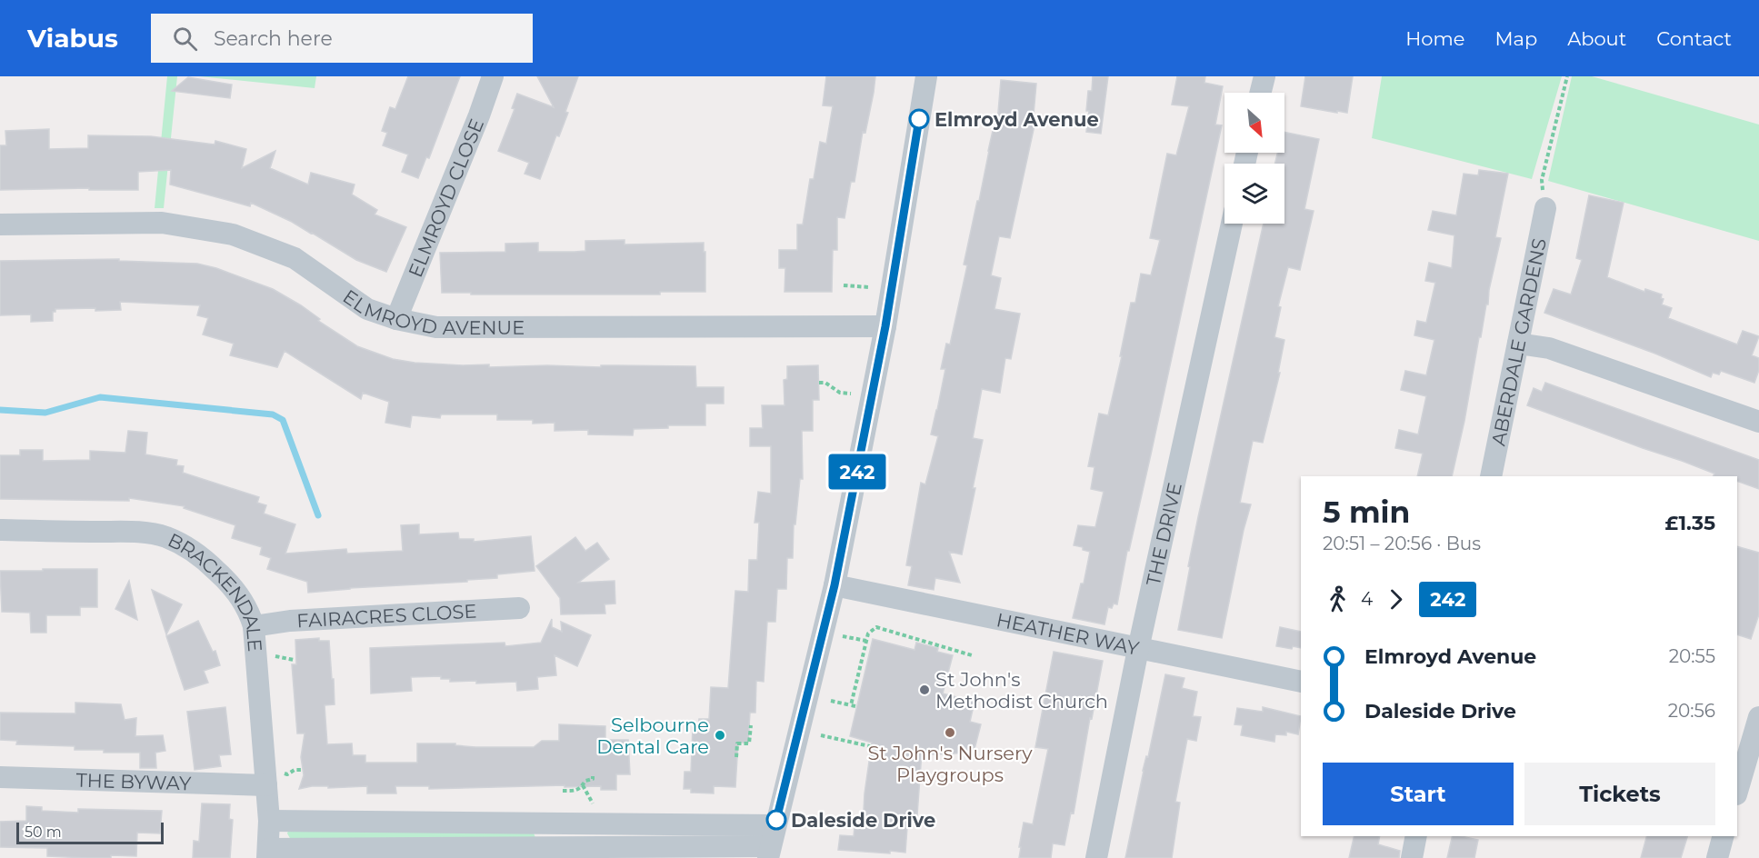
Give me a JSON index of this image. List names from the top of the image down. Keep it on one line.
{"streets":{"street":["ELMROYD CLOSE","ELMROYD AVENUE","ABERDALE GARDENS","THE DRIVE","BRACKENDALE","FAIRACRES CLOSE","HEATHER WAY","THE BYWAY"]},"crossings":[["ELMROYD CLOSE","ELMROYD AVENUE"],["THE DRIVE","HEATHER WAY"],["BRACKENDALE","FAIRACRES CLOSE"],["BRACKENDALE","THE BYWAY"]],"places":["Elmroyd Avenue","St John's Methodist Church","St John's Nursery Playgroups","Selbourne Dental Care","Daleside Drive"],"lines":["bus line 242"],"scale_bar":"50 m","north":"bottom right","page":{"header":"Viabus","search":"Search here","nav":["Home","Map","About","Contact"],"on_map":"242","heading":["5 min","20:51 – 20:56 · Bus","£1.35"],"legs":["4","242"],"list":[{"name":"Elmroyd Avenue","value":"20:55"},{"name":"Daleside Drive","value":"20:56"}],"buttons":["Start","Tickets"],"scale":"50 m"}}
